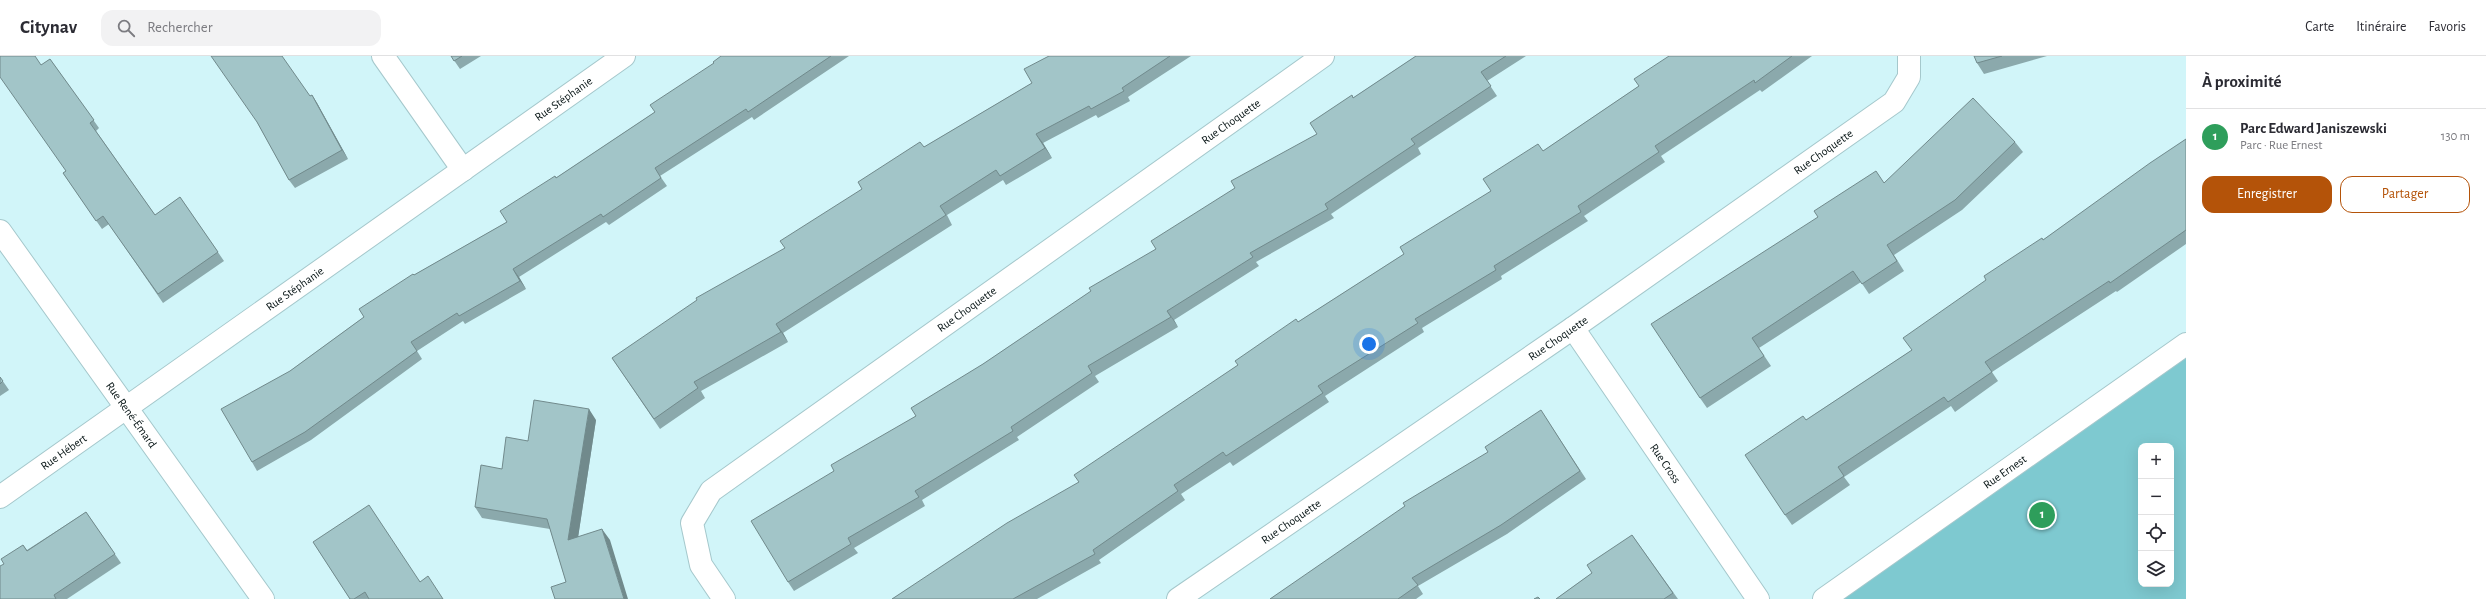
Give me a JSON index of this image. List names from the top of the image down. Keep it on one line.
{"streets":{"street":["Rue Stéphanie","Rue Choquette","Rue René-Émard","Rue Hébert","Rue Cross","Rue Ernest"]},"crossings":[["Rue Stéphanie","Rue René-Émard"],["Rue Stéphanie","Rue Hébert"],["Rue Choquette","Rue Cross"],["Rue René-Émard","Rue Hébert"]],"page":{"header":"Citynav","search":"Rechercher","nav":["Carte","Itinéraire","Favoris"],"heading":"À proximité","list":[{"mark":"1","name":"Parc Edward Janiszewski","note":"Parc · Rue Ernest","value":"130 m"}],"buttons":["Enregistrer","Partager"],"map_buttons":["+","−"],"pins":"1"}}
